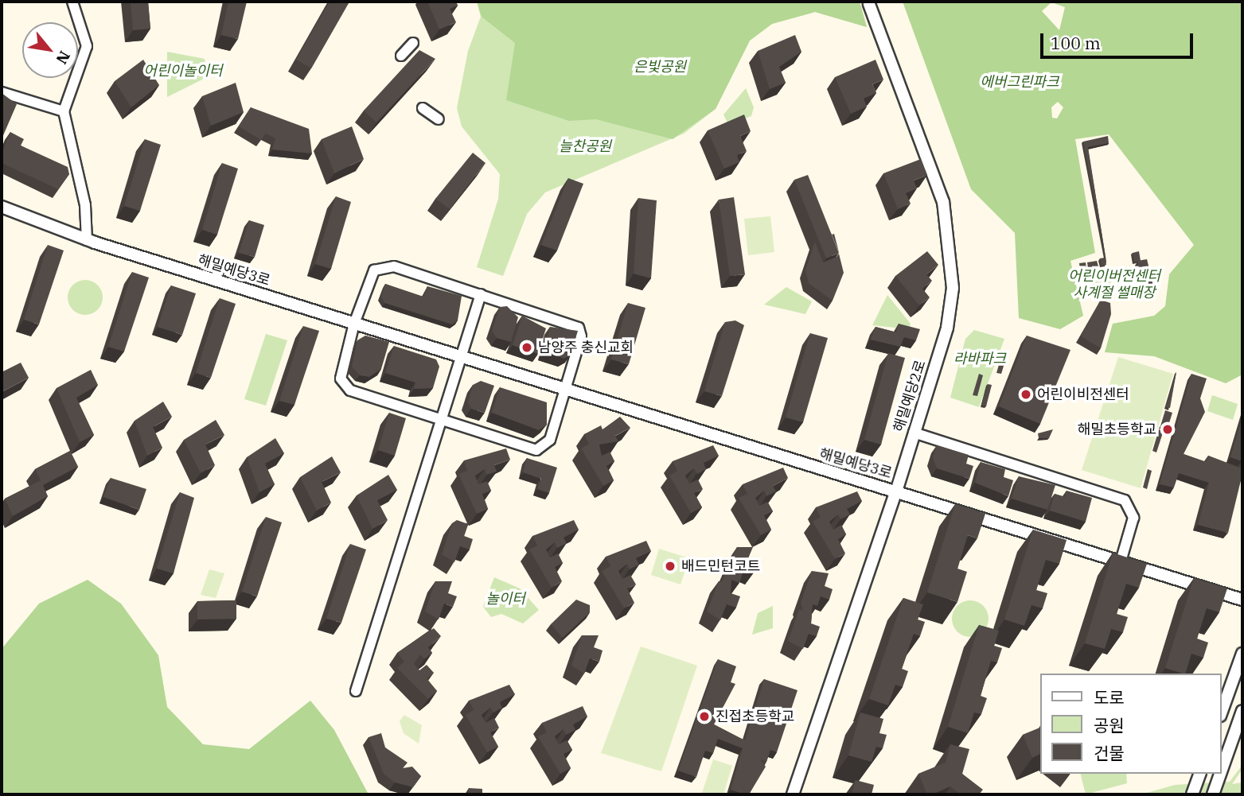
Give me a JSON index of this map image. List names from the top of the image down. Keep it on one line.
{"streets":{"street":["해밀예당3로","해밀예당2로"]},"crossings":[["해밀예당3로","해밀예당2로"]],"parks":["은빛공원","어린이놀이터","에버그린파크","늘찬공원","어린이버전센터 사계절 썰매장","라바파크","놀이터"],"places":["남양주 충신교회","어린이비전센터","해밀초등학교","배드민턴코트","진접초등학교"],"legend":["도로","공원","건물"],"scale_bar":"100 m","north":"bottom right"}
